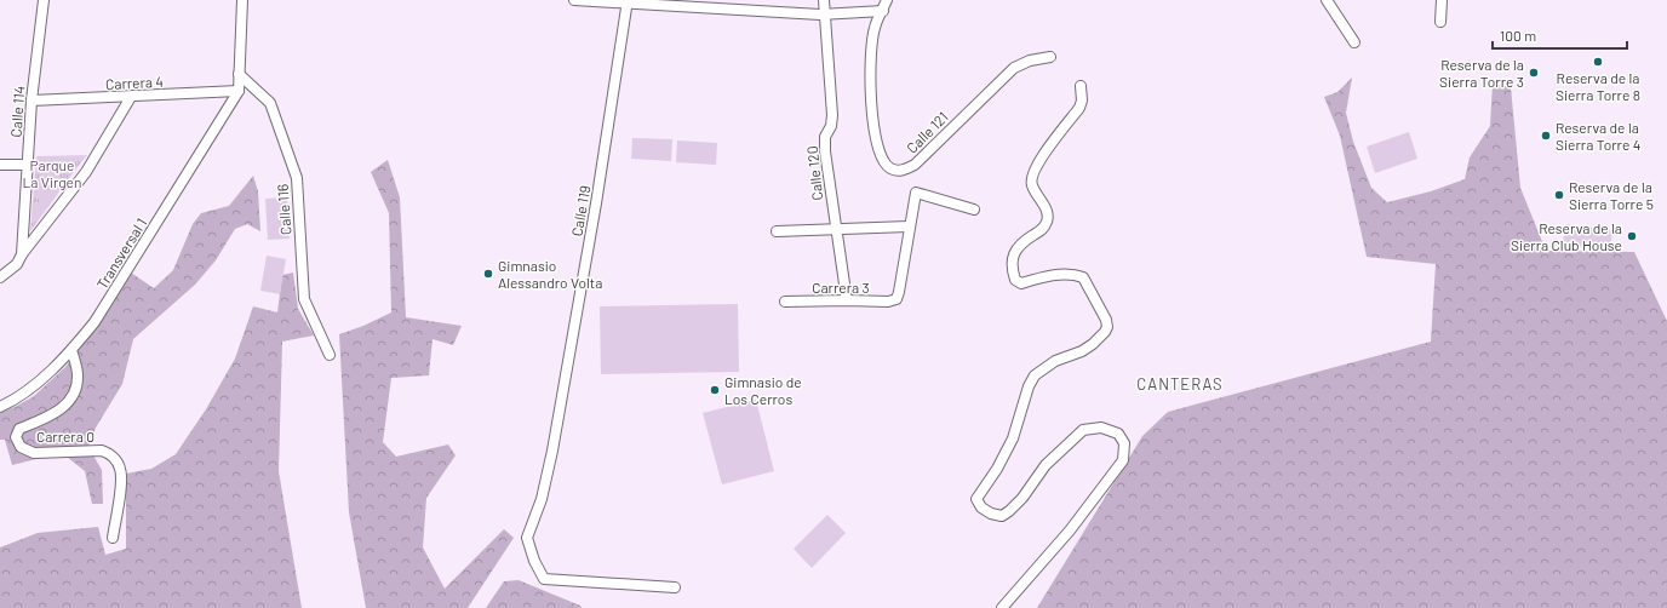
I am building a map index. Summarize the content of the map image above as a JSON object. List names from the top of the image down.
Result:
{
  "streets": {
    "street": [
      "Carrera 4",
      "Calle 114",
      "Calle 121",
      "Calle 120",
      "Calle 116",
      "Calle 119",
      "Transversal 1",
      "Carrera 3",
      "Carrera 0"
    ]
  },
  "crossings": [
    ["Carrera 4", "Calle 114"],
    ["Carrera 4", "Transversal 1"],
    ["Calle 120", "Carrera 3"],
    ["Transversal 1", "Carrera 0"]
  ],
  "districts": ["CANTERAS"],
  "parks": ["Parque La Virgen"],
  "places": [
    "Reserva de la Sierra Torre 8",
    "Reserva de la Sierra Torre 3",
    "Reserva de la Sierra Torre 4",
    "Reserva de la Sierra Torre 5",
    "Reserva de la Sierra Club House",
    "Gimnasio Alessandro Volta",
    "Gimnasio de Los Cerros"
  ],
  "scale_bar": "100 m"
}
